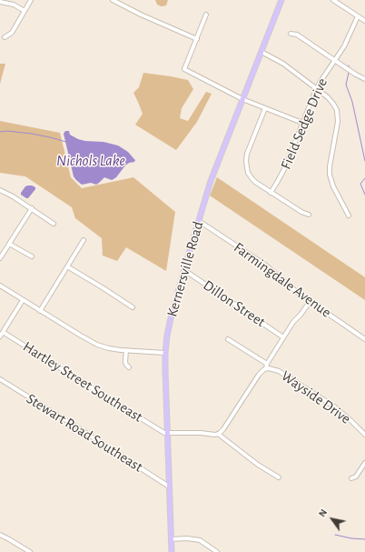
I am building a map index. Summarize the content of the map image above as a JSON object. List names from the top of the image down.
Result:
{
  "streets": {
    "main road": ["Kernersville Road"],
    "street": [
      "Field Sedge Drive",
      "Farmingdale Avenue",
      "Dillon Street",
      "Hartley Street Southeast",
      "Wayside Drive",
      "Stewart Road Southeast"
    ]
  },
  "crossings": [
    ["Kernersville Road", "Farmingdale Avenue"],
    ["Kernersville Road", "Dillon Street"],
    ["Kernersville Road", "Hartley Street Southeast"],
    ["Kernersville Road", "Stewart Road Southeast"]
  ],
  "water": ["Nichols Lake"],
  "north": "top left"
}
